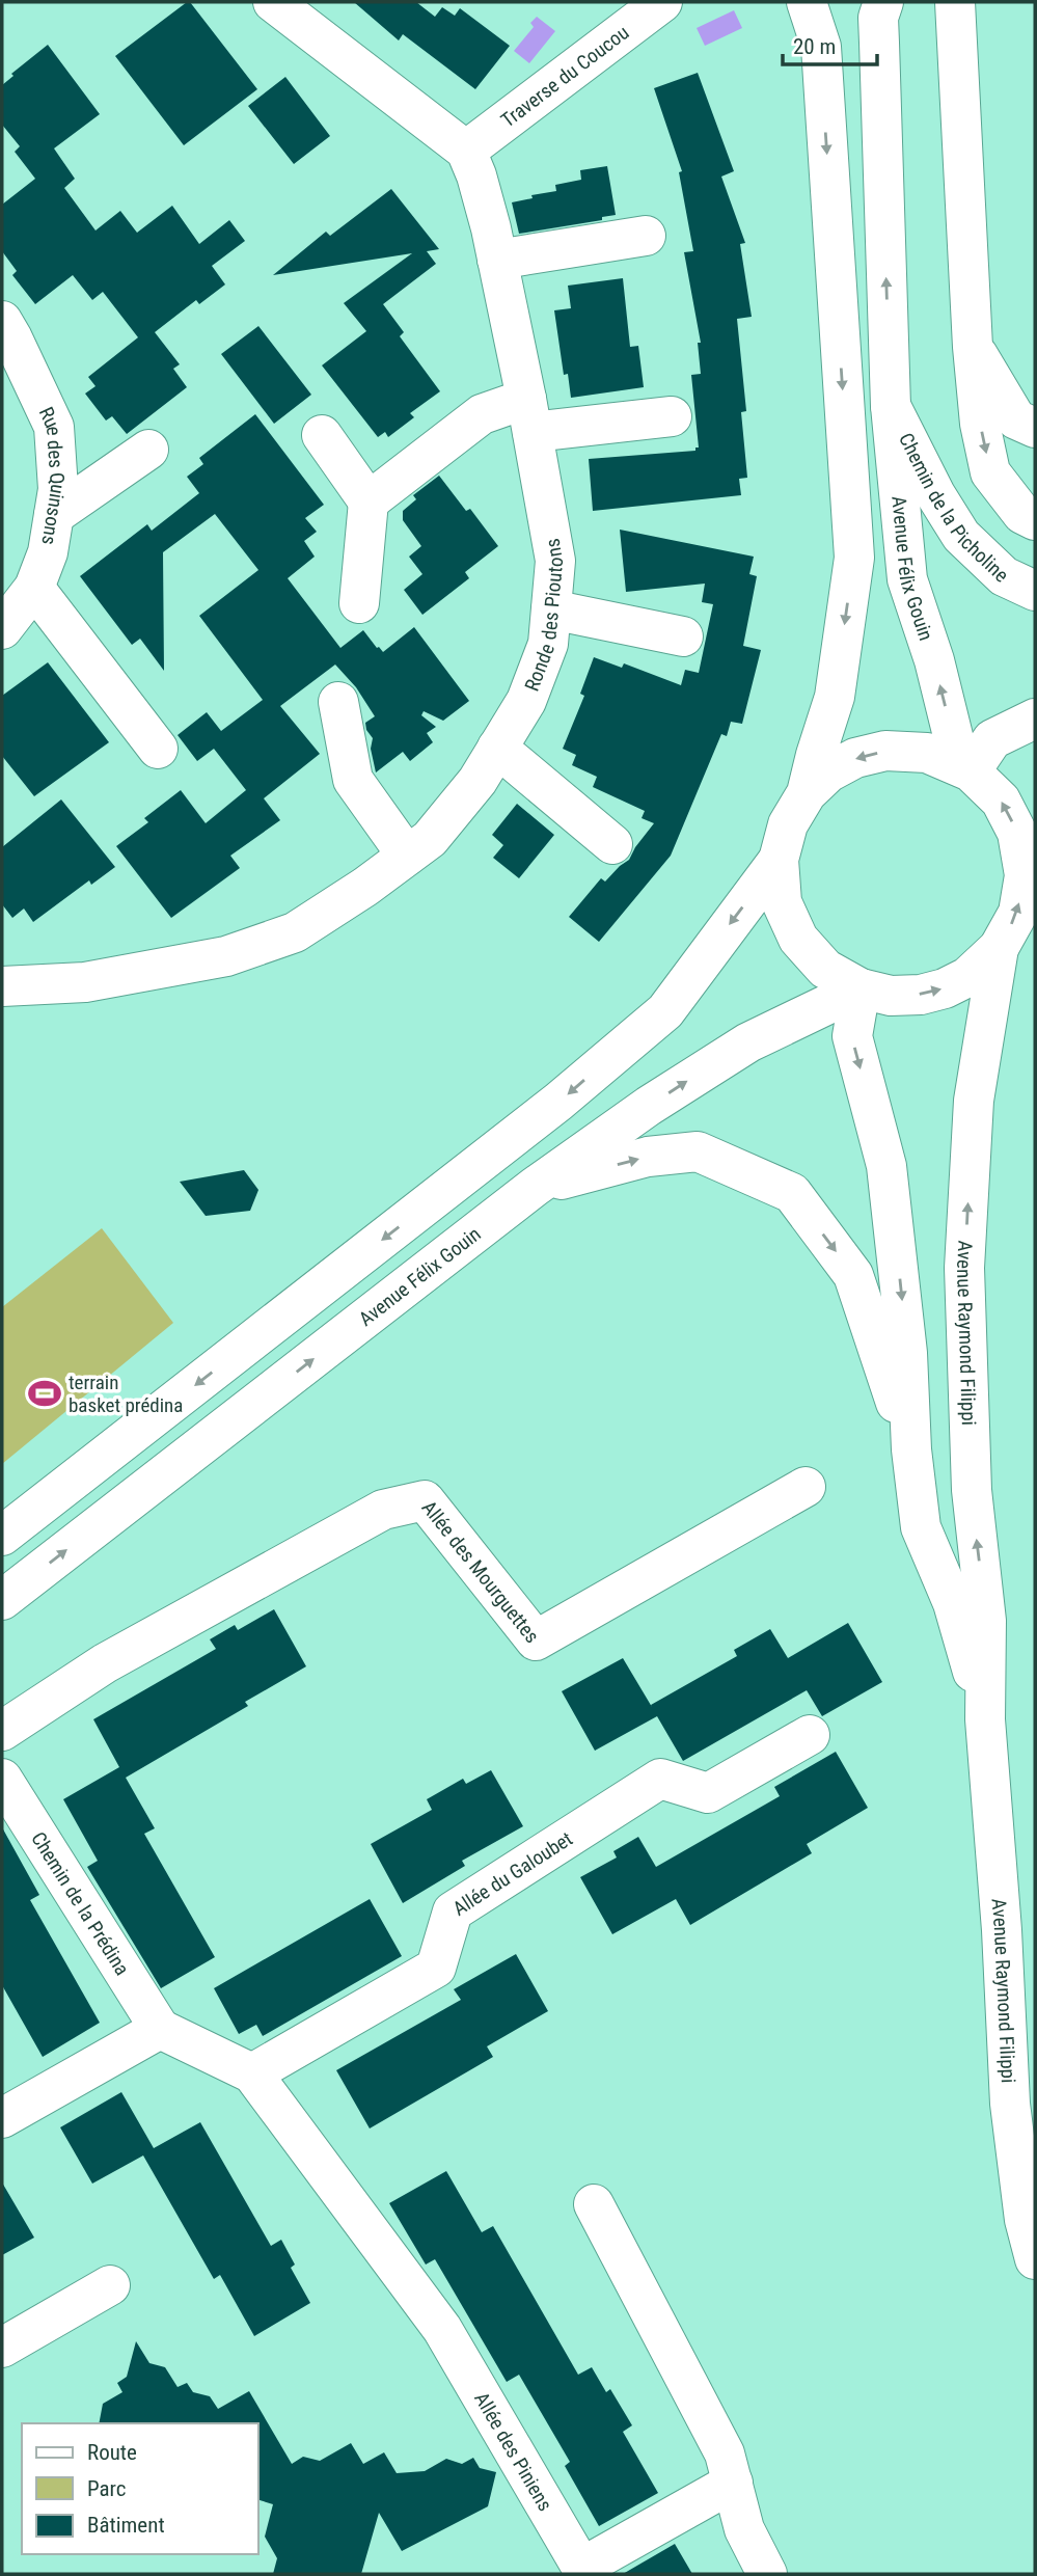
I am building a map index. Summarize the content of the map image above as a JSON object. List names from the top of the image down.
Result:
{
  "streets": {
    "main road": [
      "Traverse du Coucou",
      "Rue des Quinsons",
      "Chemin de la Picholine",
      "Avenue Félix Gouin",
      "Ronde des Pioutons",
      "Avenue Raymond Filippi",
      "Allée des Mourguettes",
      "Allée du Galoubet",
      "Chemin de la Prédina",
      "Allée des Piniens"
    ]
  },
  "crossings": [
    ["Traverse du Coucou", "Ronde des Pioutons"],
    ["Chemin de la Picholine", "Avenue Félix Gouin"],
    ["Avenue Félix Gouin", "Avenue Raymond Filippi"],
    ["Allée du Galoubet", "Allée des Piniens"]
  ],
  "places": {
    "sports": ["terrain basket prédina"]
  },
  "legend": ["Route", "Parc", "Bâtiment"],
  "scale_bar": "20 m"
}
